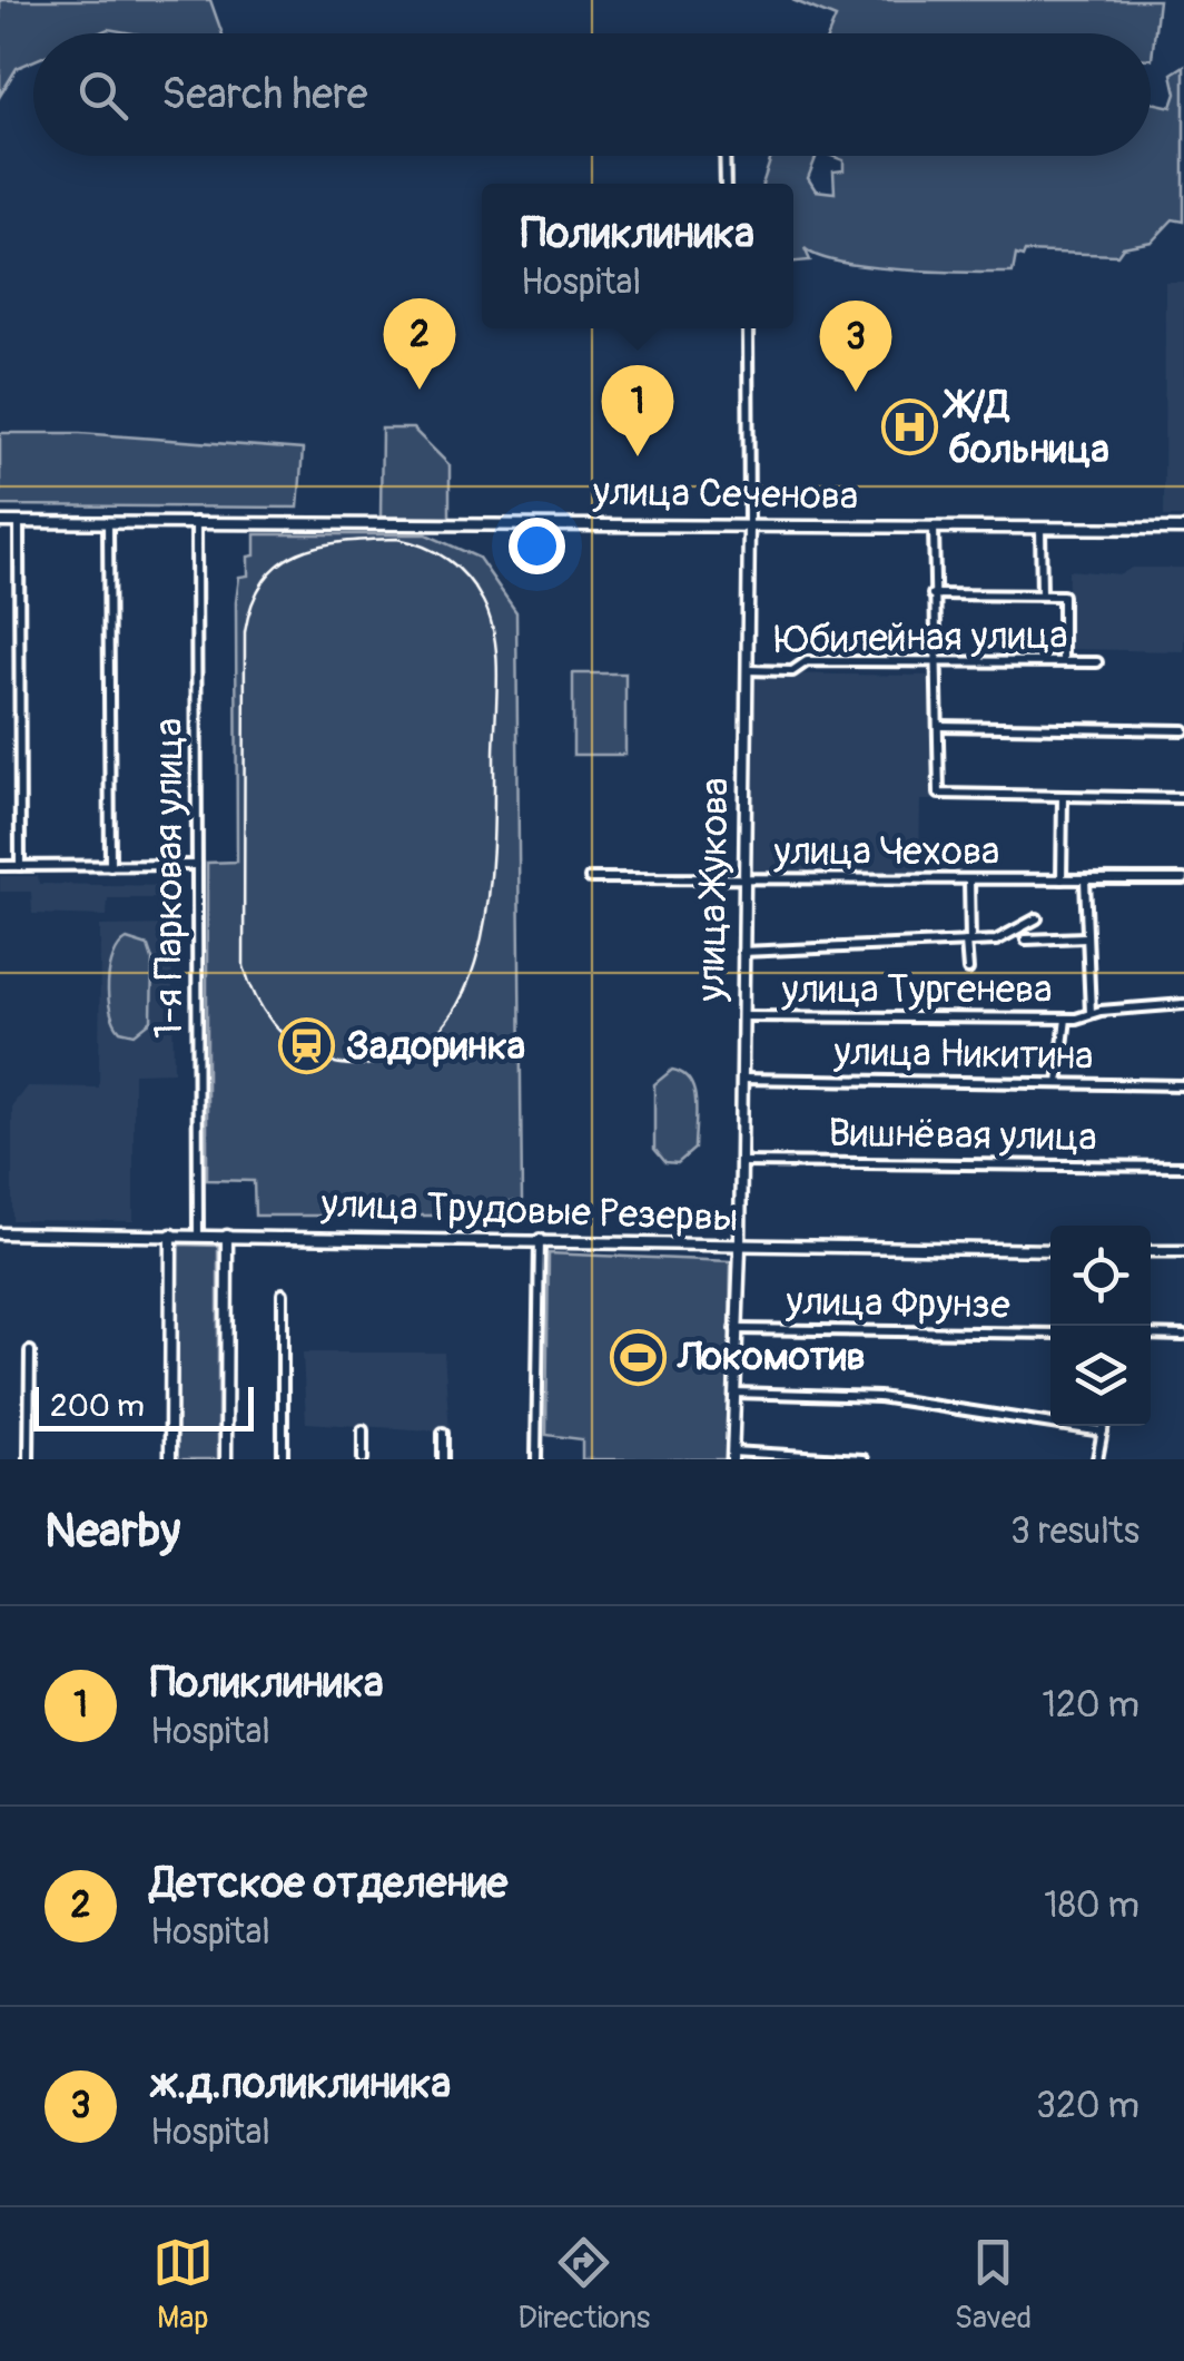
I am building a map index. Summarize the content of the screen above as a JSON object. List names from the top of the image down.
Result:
{
  "streets": {
    "main road": ["улица Сеченова", "улица Жукова", "улица Трудовые Резервы"],
    "street": [
      "Юбилейная улица",
      "улица Чехова",
      "1-я Парковая улица",
      "улица Тургенева",
      "улица Никитина",
      "Вишнёвая улица",
      "улица Фрунзе"
    ]
  },
  "crossings": [
    ["улица Сеченова", "1-я Парковая улица"],
    ["улица Сеченова", "улица Жукова"],
    ["Юбилейная улица", "улица Жукова"],
    ["улица Чехова", "улица Жукова"],
    ["1-я Парковая улица", "улица Трудовые Резервы"],
    ["улица Жукова", "улица Тургенева"],
    ["улица Жукова", "улица Никитина"],
    ["улица Жукова", "Вишнёвая улица"],
    ["улица Жукова", "улица Трудовые Резервы"],
    ["улица Жукова", "улица Фрунзе"]
  ],
  "places": {
    "hospital": ["Ж/Д больница"],
    "station": ["Задоринка"],
    "sports": ["Локомотив"]
  },
  "scale_bar": "200 m",
  "page": {
    "search": "Search here",
    "popup": ["Поликлиника", "Hospital"],
    "pins": ["2", "3", "1"],
    "scale": "200 m",
    "heading": ["Nearby", "3 results"],
    "list": [
      {
        "mark": "1",
        "name": "Поликлиника",
        "note": "Hospital",
        "value": "120 m"
      },
      {
        "mark": "2",
        "name": "Детское отделение",
        "note": "Hospital",
        "value": "180 m"
      },
      {
        "mark": "3",
        "name": "ж.д.поликлиника",
        "note": "Hospital",
        "value": "320 m"
      }
    ],
    "nav": ["Map", "Directions", "Saved"]
  }
}
